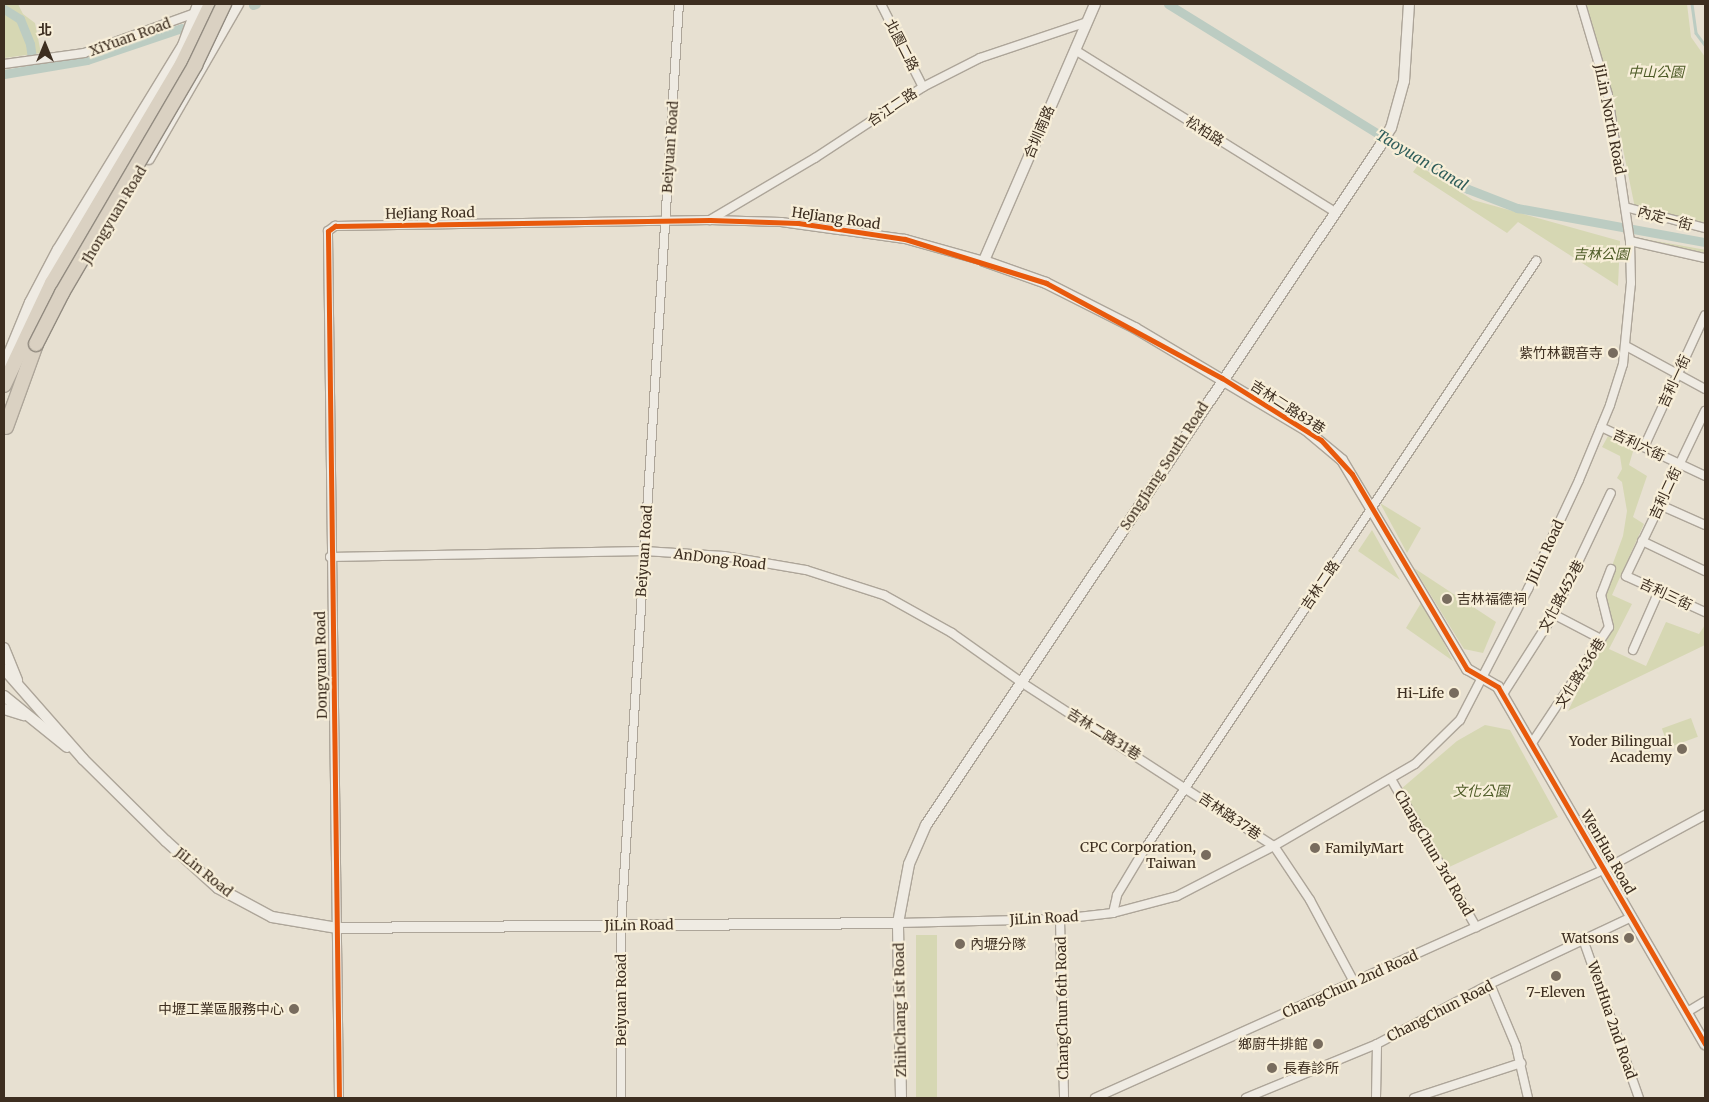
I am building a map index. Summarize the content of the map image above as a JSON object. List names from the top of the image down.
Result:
{
  "streets": {
    "main road": ["Jhongyuan Road"],
    "street": [
      "XiYuan Road",
      "北園二路",
      "合江二路",
      "JiLin North Road",
      "松柏路",
      "合圳南路",
      "Beiyuan Road",
      "HeJiang Road",
      "內定一街",
      "吉利一街",
      "吉林二路83巷",
      "吉利六街",
      "SongJiang South Road",
      "吉利二街",
      "JiLin Road",
      "AnDong Road",
      "吉林二路",
      "吉利三街",
      "文化路452巷",
      "Dongyuan Road",
      "文化路436巷",
      "吉林二路31巷",
      "吉林路37巷",
      "WenHua Road",
      "ChangChun 3rd Road",
      "ChangChun 2nd Road",
      "ChangChun 6th Road",
      "ZhihChang 1st Road",
      "ChangChun Road",
      "WenHua 2nd Road"
    ]
  },
  "crossings": [
    ["北園二路", "合江二路"],
    ["合江二路", "合圳南路"],
    ["合江二路", "HeJiang Road"],
    ["JiLin North Road", "內定一街"],
    ["JiLin North Road", "JiLin Road"],
    ["松柏路", "合圳南路"],
    ["松柏路", "SongJiang South Road"],
    ["合圳南路", "HeJiang Road"],
    ["Beiyuan Road", "HeJiang Road"],
    ["Beiyuan Road", "JiLin Road"],
    ["Beiyuan Road", "AnDong Road"],
    ["HeJiang Road", "吉林二路83巷"],
    ["HeJiang Road", "SongJiang South Road"],
    ["HeJiang Road", "Dongyuan Road"],
    ["內定一街", "JiLin Road"],
    ["吉利一街", "吉利六街"],
    ["吉林二路83巷", "SongJiang South Road"],
    ["吉林二路83巷", "JiLin Road"],
    ["吉林二路83巷", "吉林二路"],
    ["吉林二路83巷", "WenHua Road"],
    ["吉利六街", "吉利二街"],
    ["吉利六街", "JiLin Road"],
    ["SongJiang South Road", "JiLin Road"],
    ["SongJiang South Road", "AnDong Road"],
    ["SongJiang South Road", "吉林二路31巷"],
    ["SongJiang South Road", "ZhihChang 1st Road"],
    ["吉利二街", "吉利三街"],
    ["JiLin Road", "吉林二路"],
    ["JiLin Road", "Dongyuan Road"],
    ["JiLin Road", "吉林路37巷"],
    ["JiLin Road", "WenHua Road"],
    ["JiLin Road", "ChangChun 3rd Road"],
    ["JiLin Road", "ChangChun 6th Road"],
    ["JiLin Road", "ZhihChang 1st Road"],
    ["AnDong Road", "Dongyuan Road"],
    ["AnDong Road", "吉林二路31巷"],
    ["吉林二路", "吉林二路31巷"],
    ["吉林二路", "吉林路37巷"],
    ["文化路452巷", "WenHua Road"],
    ["文化路436巷", "WenHua Road"],
    ["吉林二路31巷", "吉林路37巷"],
    ["WenHua Road", "ChangChun 2nd Road"],
    ["WenHua Road", "ChangChun Road"],
    ["ChangChun 3rd Road", "ChangChun 2nd Road"],
    ["ChangChun Road", "WenHua 2nd Road"]
  ],
  "water": ["Taoyuan Canal"],
  "parks": ["中山公園", "吉林公園", "文化公園"],
  "places": [
    "紫竹林觀音寺",
    "吉林福德祠",
    "Hi-Life",
    "Yoder Bilingual Academy",
    "FamilyMart",
    "CPC Corporation, Taiwan",
    "Watsons",
    "內壢分隊",
    "7-Eleven",
    "中壢工業區服務中心",
    "鄉廚牛排館",
    "長春診所"
  ],
  "north": "top"
}
